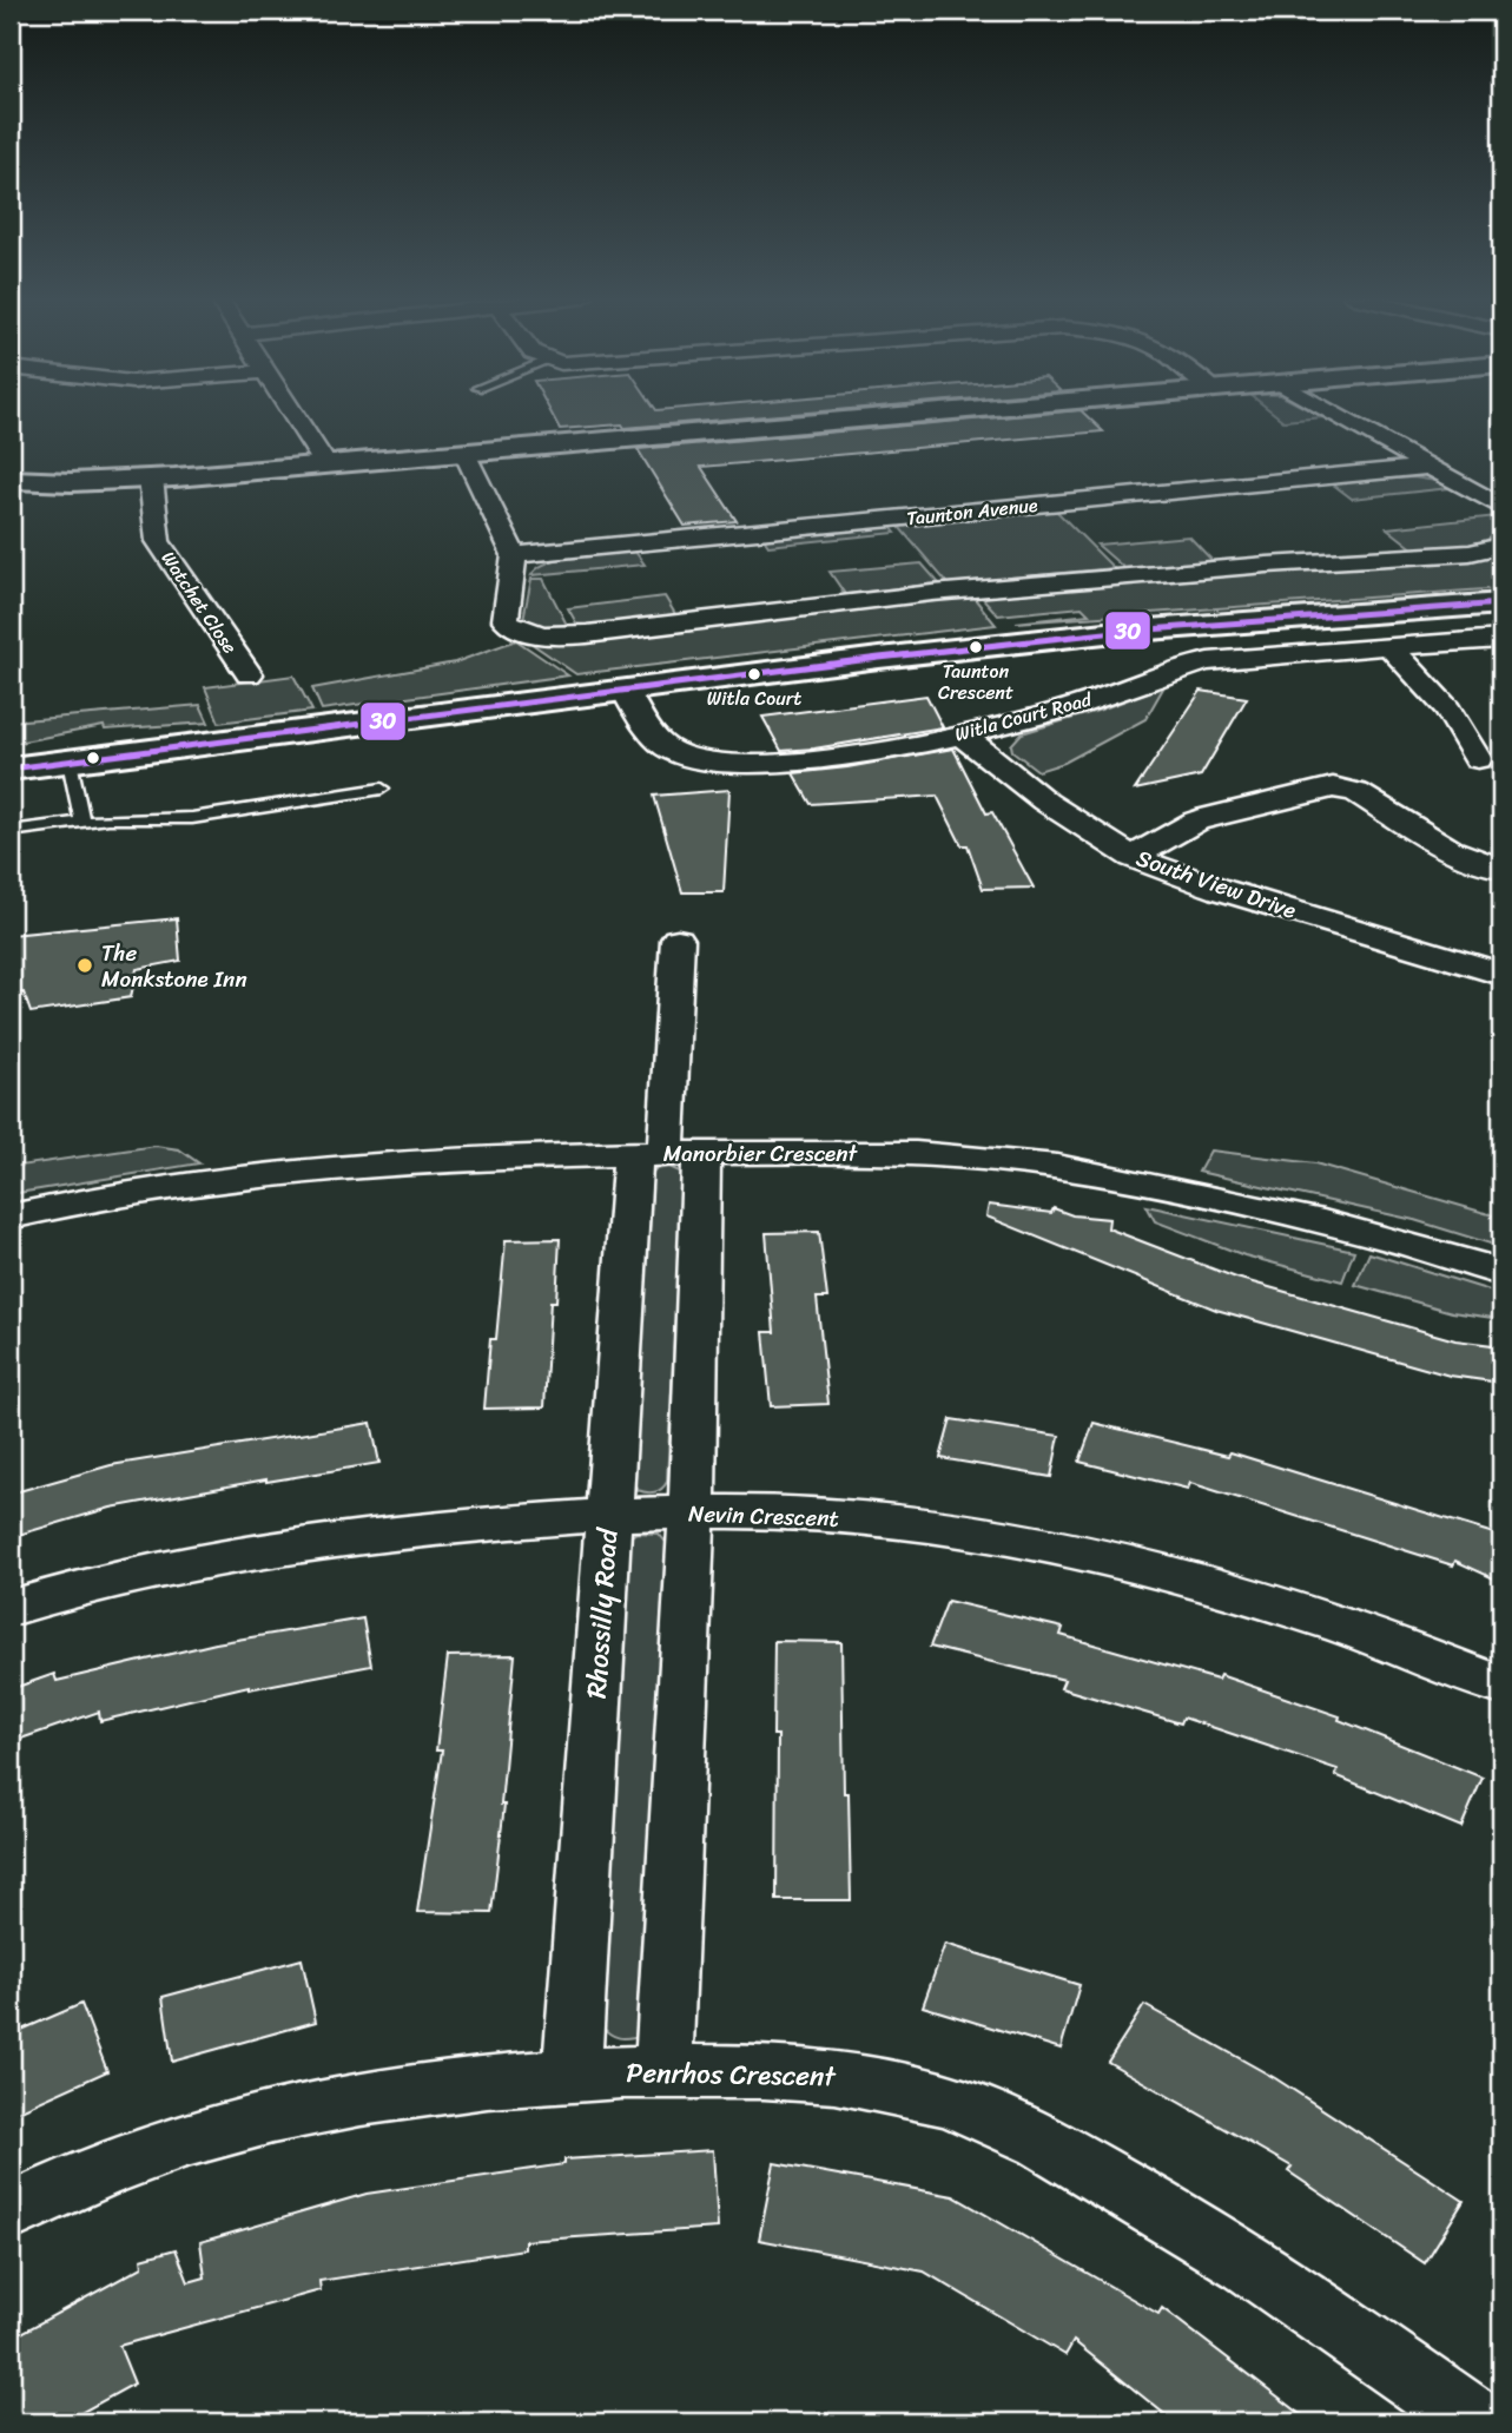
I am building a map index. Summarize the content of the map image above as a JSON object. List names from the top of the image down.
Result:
{
  "streets": {
    "street": [
      "Taunton Avenue",
      "Watchet Close",
      "Witla Court Road",
      "South View Drive",
      "Manorbier Crescent",
      "Nevin Crescent",
      "Rhossilly Road",
      "Penrhos Crescent"
    ]
  },
  "crossings": [
    ["Witla Court Road", "South View Drive"],
    ["Manorbier Crescent", "Rhossilly Road"],
    ["Nevin Crescent", "Rhossilly Road"],
    ["Rhossilly Road", "Penrhos Crescent"]
  ],
  "places": ["Taunton Crescent", "Witla Court", "The Monkstone Inn"],
  "lines": ["transit line 30"]
}
